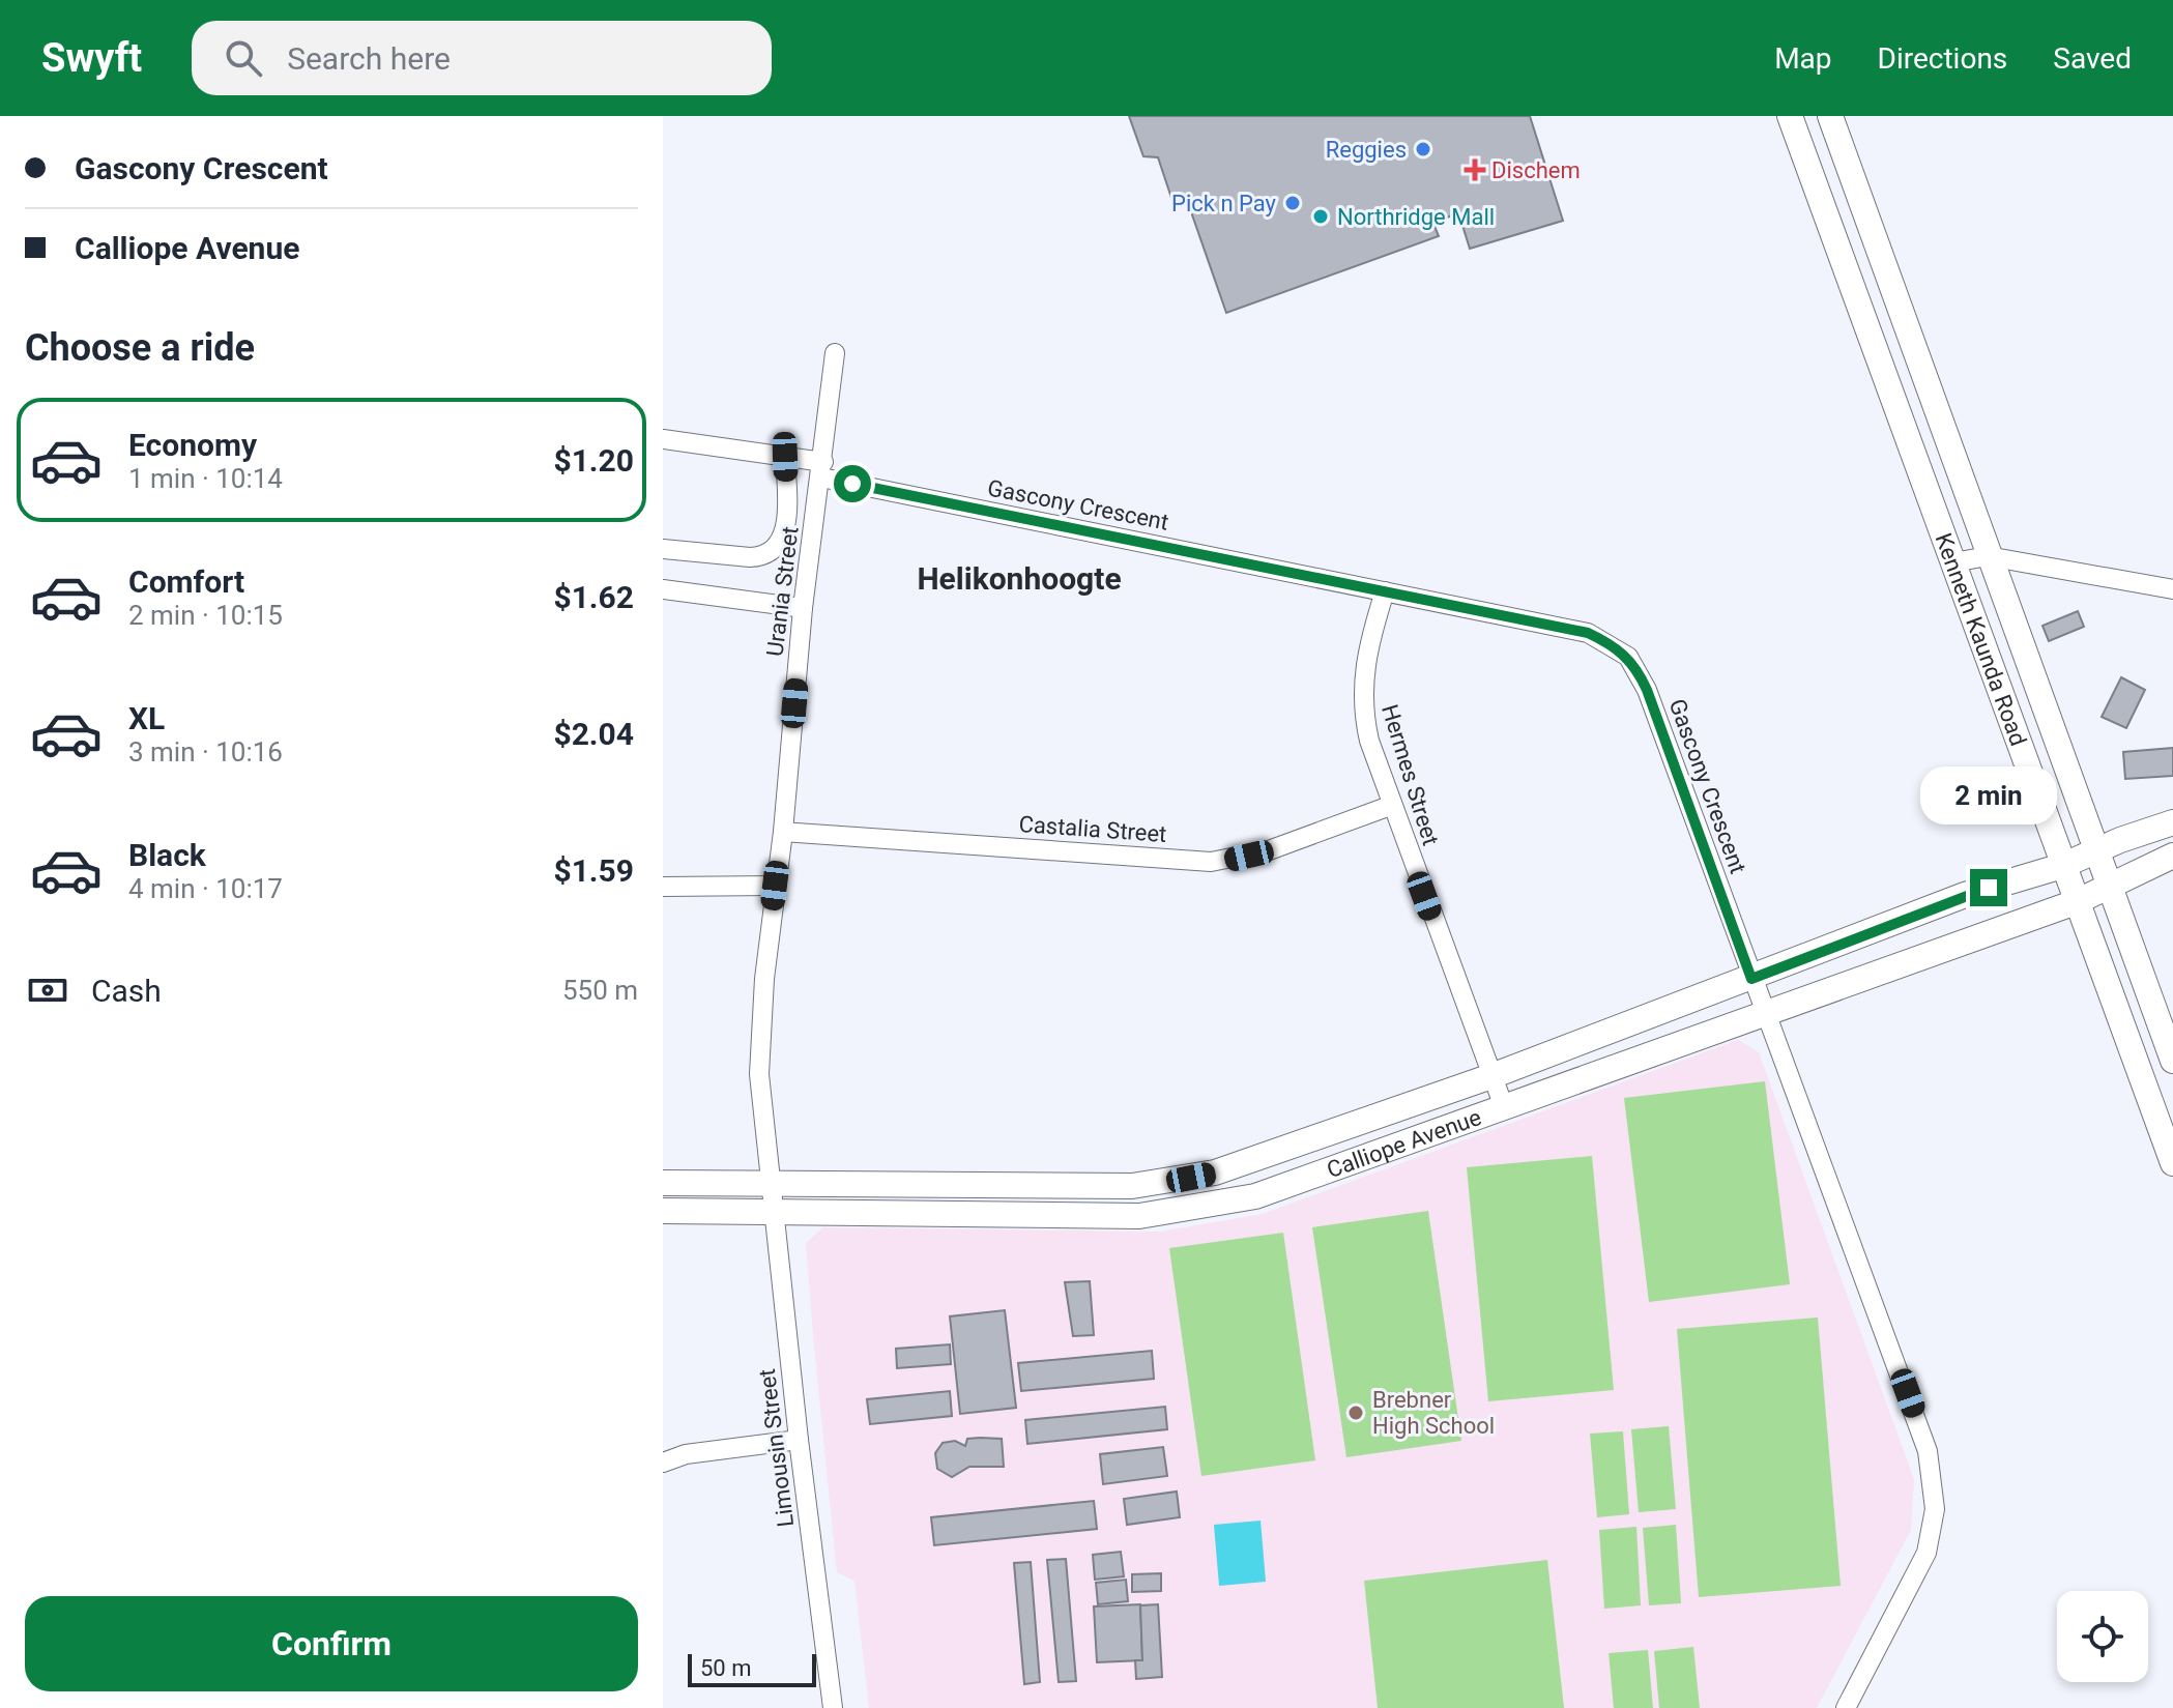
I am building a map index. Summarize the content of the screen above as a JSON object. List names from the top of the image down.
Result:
{
  "streets": {
    "street": [
      "Gascony Crescent",
      "Urania Street",
      "Kenneth Kaunda Road",
      "Hermes Street",
      "Castalia Street",
      "Calliope Avenue",
      "Limousin Street"
    ]
  },
  "crossings": [
    ["Gascony Crescent", "Urania Street"],
    ["Gascony Crescent", "Hermes Street"],
    ["Gascony Crescent", "Calliope Avenue"],
    ["Urania Street", "Castalia Street"],
    ["Urania Street", "Calliope Avenue"],
    ["Urania Street", "Limousin Street"],
    ["Kenneth Kaunda Road", "Calliope Avenue"],
    ["Hermes Street", "Castalia Street"],
    ["Hermes Street", "Calliope Avenue"],
    ["Calliope Avenue", "Limousin Street"]
  ],
  "districts": ["Helikonhoogte"],
  "places": {
    "other": [
      "Reggies",
      "Pick n Pay",
      "Northridge Mall",
      "Brebner High School"
    ],
    "health": ["Dischem"]
  },
  "scale_bar": "50 m",
  "page": {
    "header": "Swyft",
    "search": "Search here",
    "nav": ["Map", "Directions", "Saved"],
    "banner": ["Gascony Crescent", "Calliope Avenue"],
    "heading": "Choose a ride",
    "list": [
      {
        "name": "Economy",
        "note": "1 min · 10:14",
        "value": "$1.20"
      },
      {
        "name": "Comfort",
        "note": "2 min · 10:15",
        "value": "$1.62"
      },
      {
        "name": "XL",
        "note": "3 min · 10:16",
        "value": "$2.04"
      },
      {
        "name": "Black",
        "note": "4 min · 10:17",
        "value": "$1.59"
      }
    ],
    "bubble": "2 min",
    "pay": ["Cash", "550 m"],
    "buttons": "Confirm",
    "scale": "50 m"
  }
}
